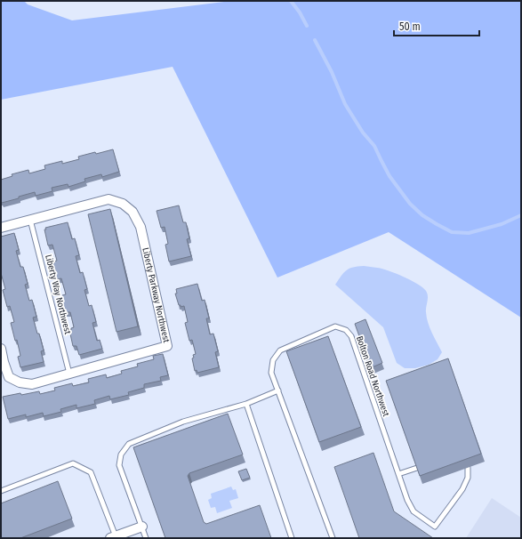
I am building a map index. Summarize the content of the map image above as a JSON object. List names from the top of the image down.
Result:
{
  "streets": {
    "street": ["Liberty Parkway Northwest"],
    "lane": ["Liberty Way Northwest", "Bolton Road Northwest"]
  },
  "crossings": [
    ["Liberty Way Northwest", "Liberty Parkway Northwest"]
  ],
  "scale_bar": "50 m"
}
